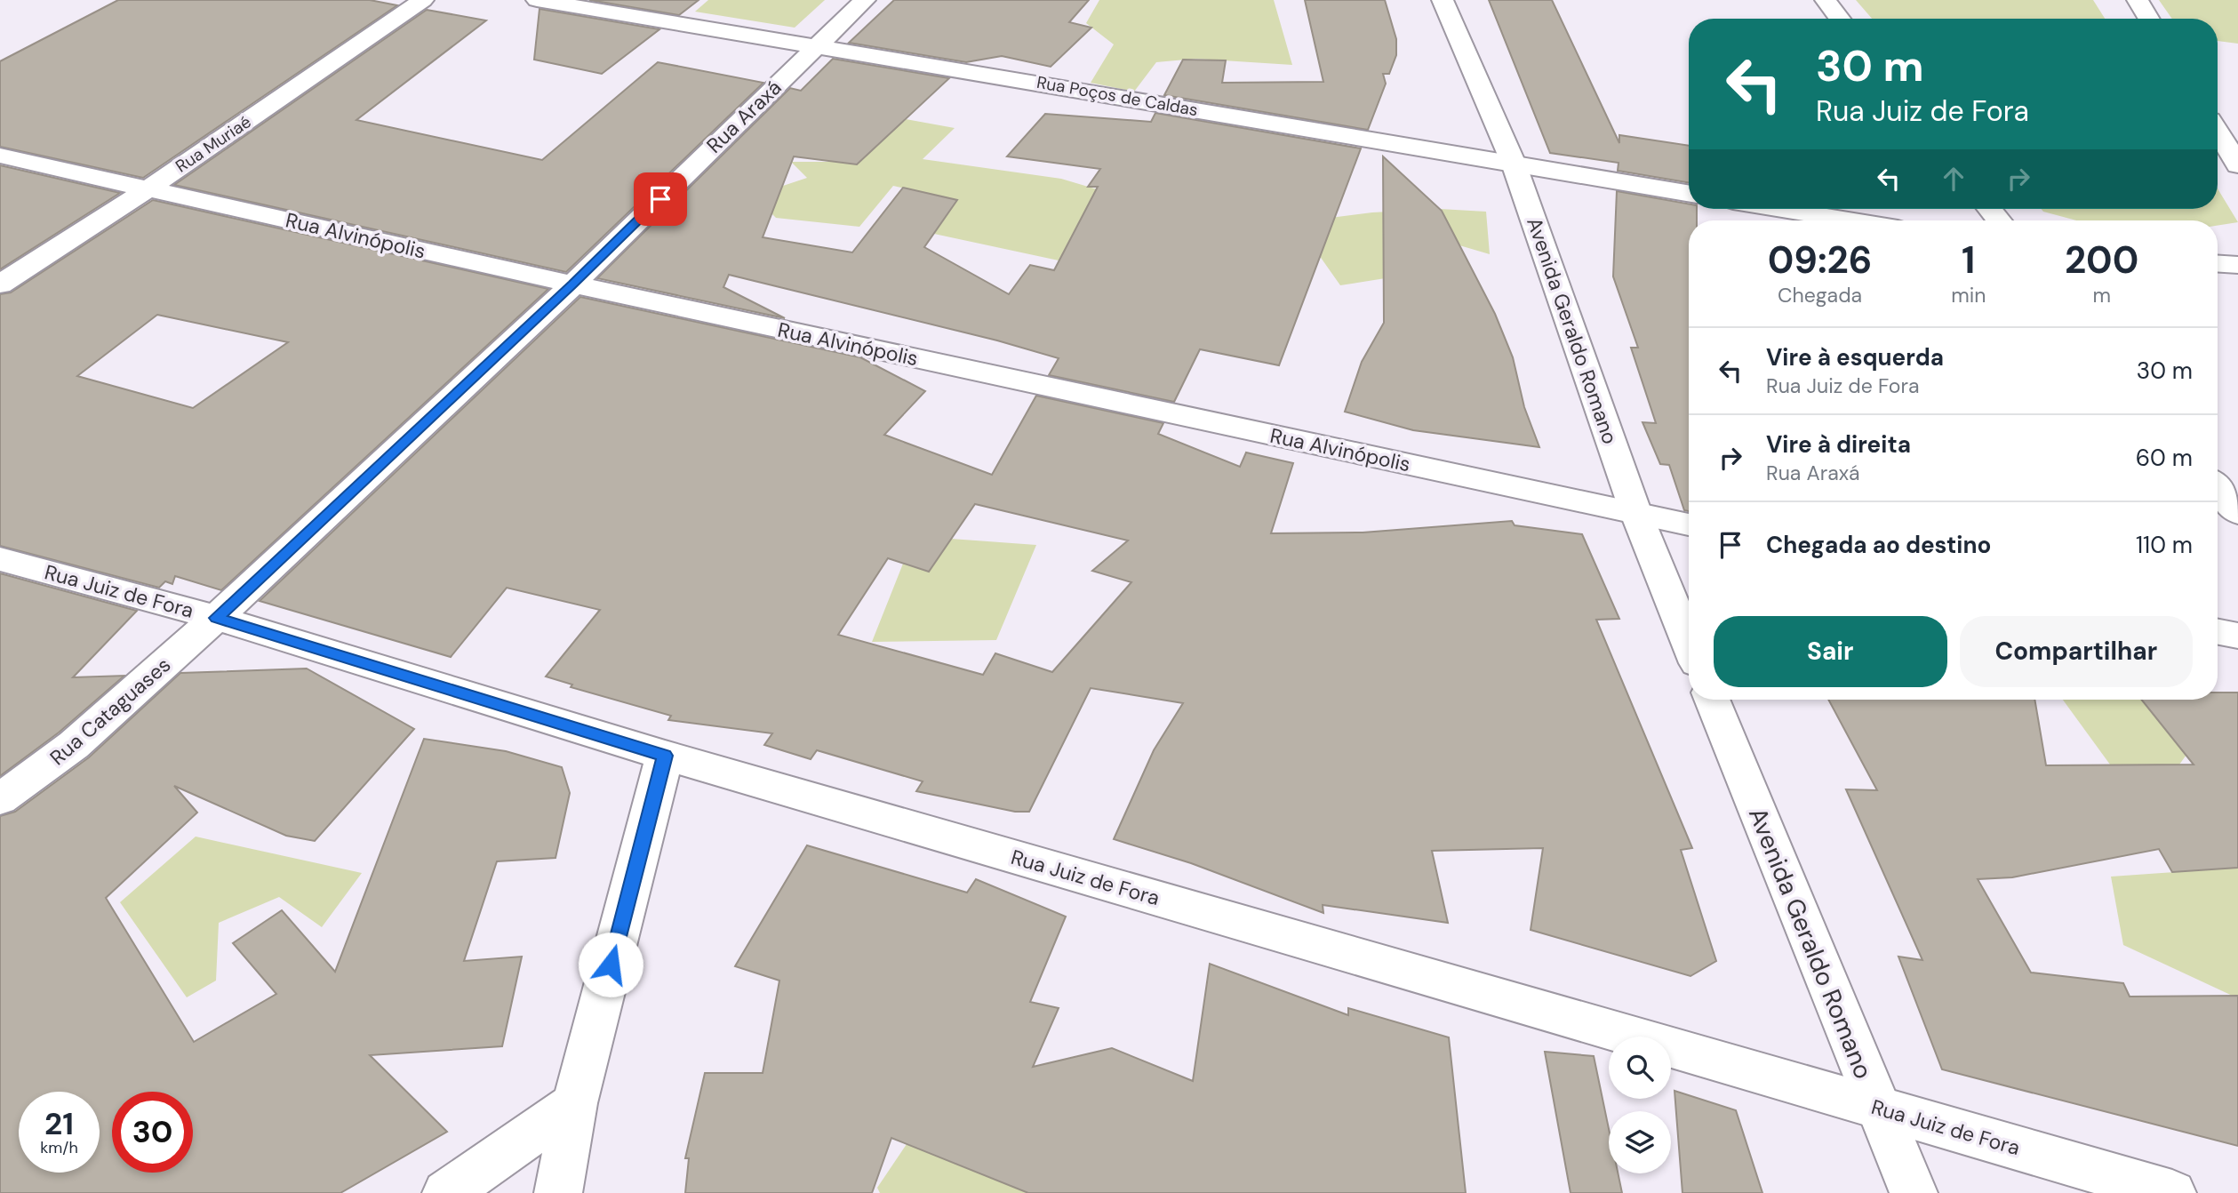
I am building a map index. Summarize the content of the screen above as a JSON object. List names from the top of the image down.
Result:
{
  "streets": {
    "street": [
      "Rua Poços de Caldas",
      "Rua Araxá",
      "Rua Muriaé",
      "Rua Alvinópolis",
      "Avenida Geraldo Romano",
      "Rua Juiz de Fora",
      "Rua Cataguases"
    ]
  },
  "crossings": [
    ["Rua Poços de Caldas", "Rua Araxá"],
    ["Rua Poços de Caldas", "Avenida Geraldo Romano"],
    ["Rua Araxá", "Rua Alvinópolis"],
    ["Rua Araxá", "Rua Juiz de Fora"],
    ["Rua Araxá", "Rua Cataguases"],
    ["Rua Muriaé", "Rua Alvinópolis"],
    ["Rua Alvinópolis", "Avenida Geraldo Romano"],
    ["Avenida Geraldo Romano", "Rua Juiz de Fora"],
    ["Rua Juiz de Fora", "Rua Cataguases"]
  ],
  "page": {
    "turn": ["30 m", "Rua Juiz de Fora"],
    "eta": [
      "09:26",
      "Chegada",
      "1",
      "min",
      "200",
      "m"
    ],
    "list": [
      {
        "name": "Vire à esquerda",
        "note": "Rua Juiz de Fora",
        "value": "30 m"
      },
      {
        "name": "Vire à direita",
        "note": "Rua Araxá",
        "value": "60 m"
      },
      {
        "name": "Chegada ao destino",
        "value": "110 m"
      }
    ],
    "buttons": ["Sair", "Compartilhar"],
    "speed": "21 km/h",
    "limit": "30"
  }
}
